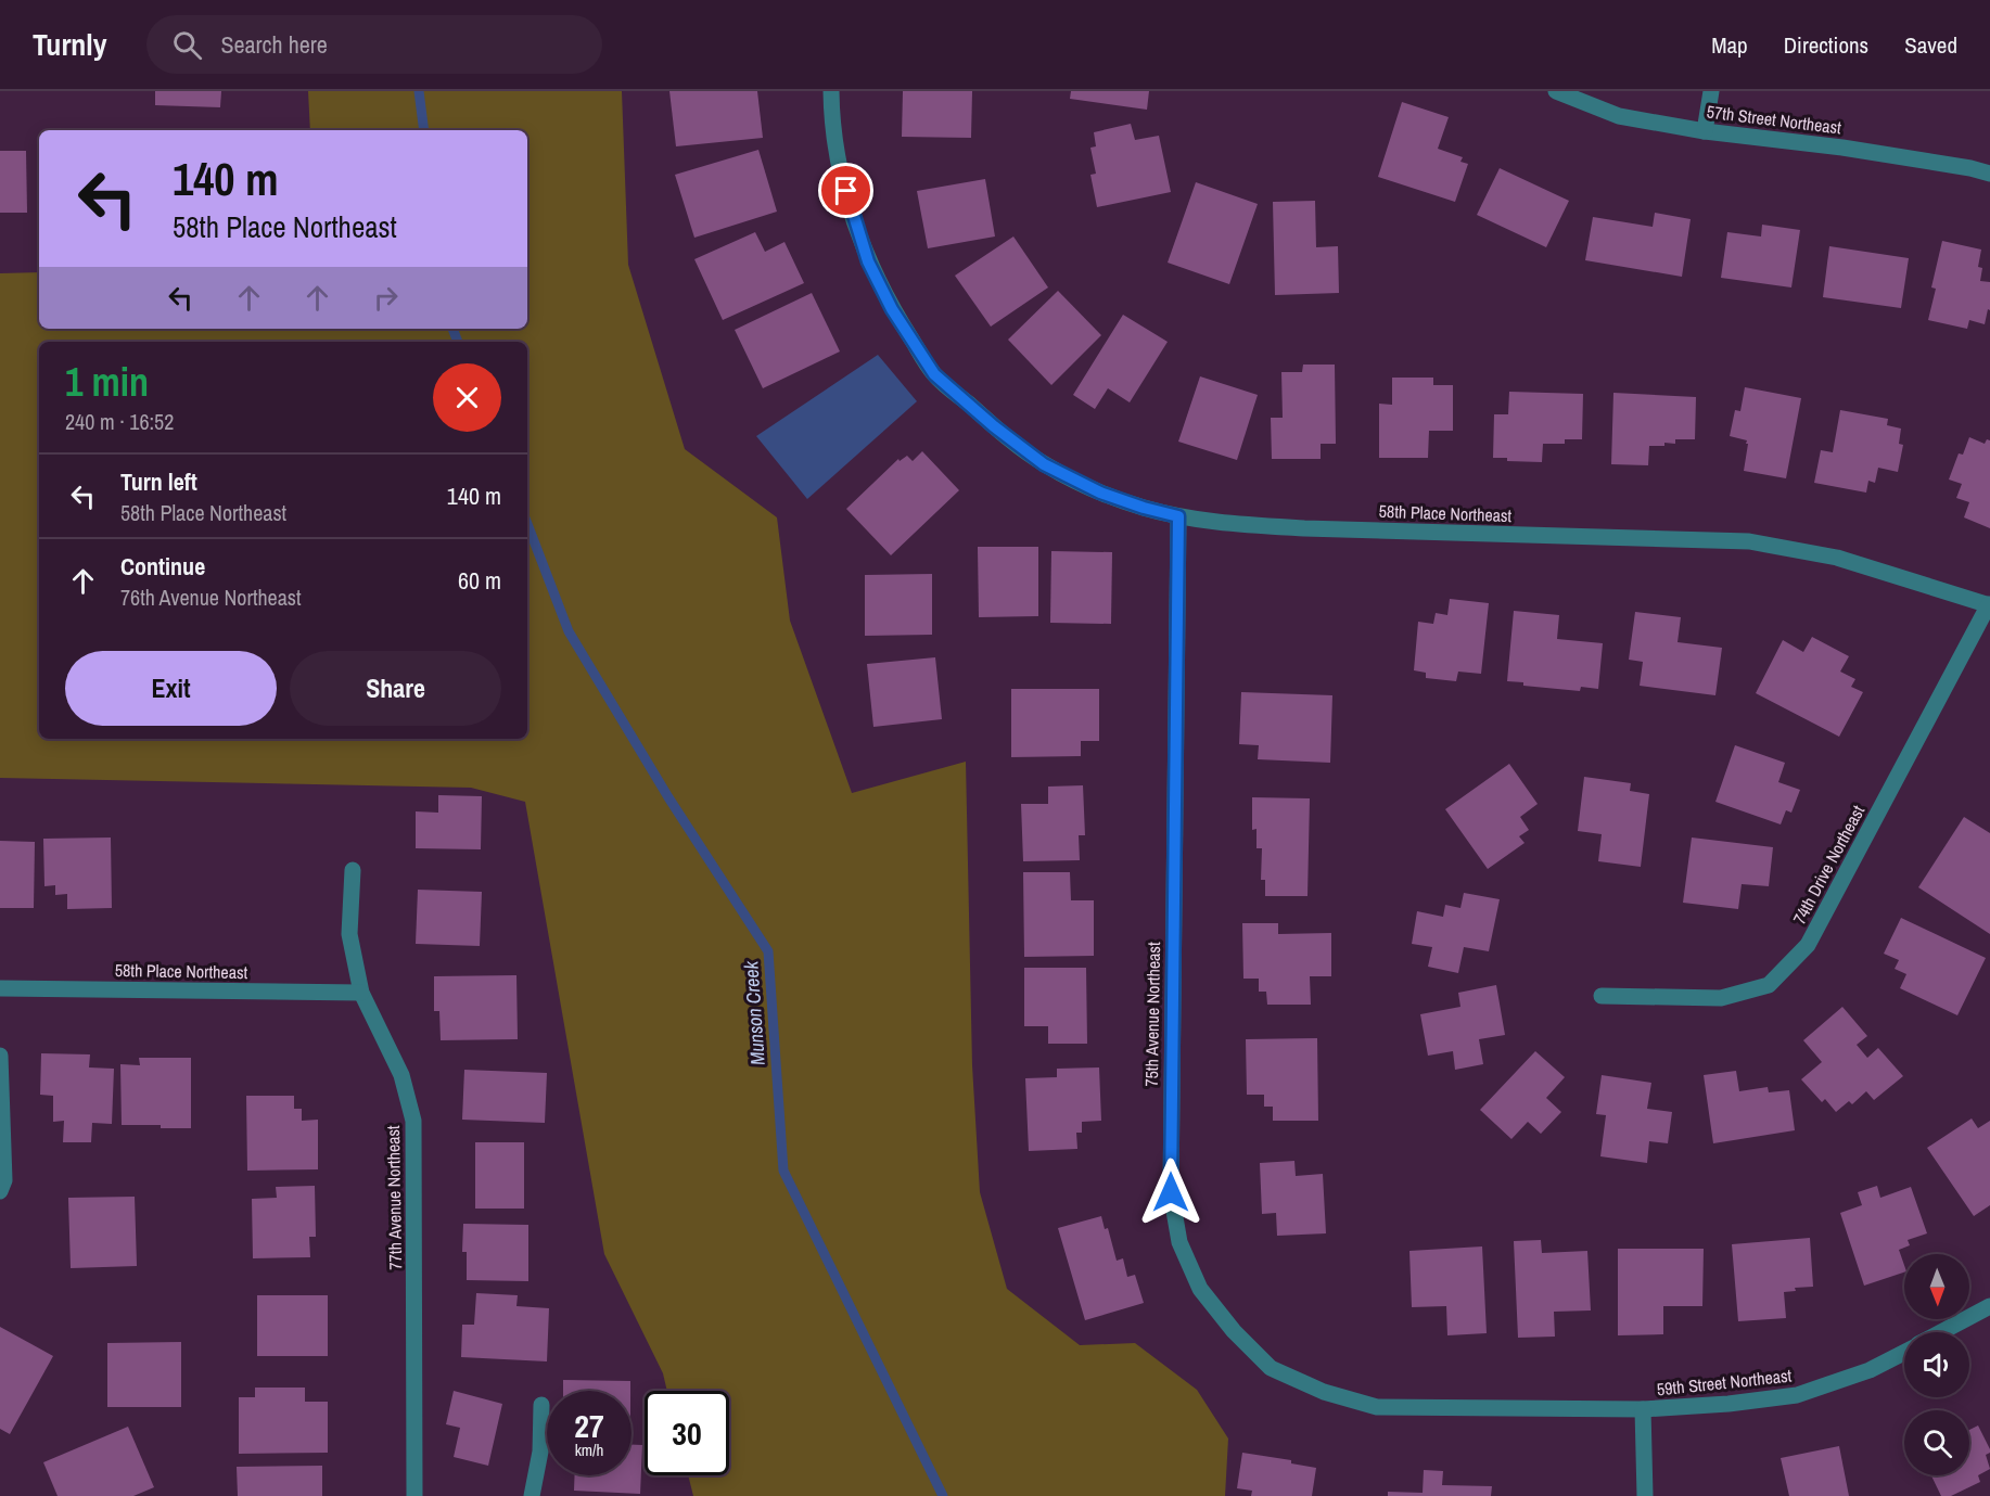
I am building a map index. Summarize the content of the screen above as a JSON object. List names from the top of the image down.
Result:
{
  "streets": {
    "street": [
      "57th Street Northeast",
      "58th Place Northeast",
      "74th Drive Northeast",
      "75th Avenue Northeast",
      "77th Avenue Northeast",
      "59th Street Northeast"
    ]
  },
  "crossings": [
    ["58th Place Northeast", "74th Drive Northeast"],
    ["58th Place Northeast", "75th Avenue Northeast"],
    ["58th Place Northeast", "77th Avenue Northeast"],
    ["75th Avenue Northeast", "59th Street Northeast"]
  ],
  "water": ["Munson Creek"],
  "north": "bottom",
  "page": {
    "header": "Turnly",
    "search": "Search here",
    "nav": ["Map", "Directions", "Saved"],
    "turn": ["140 m", "58th Place Northeast"],
    "heading": ["1 min", "240 m · 16:52"],
    "list": [
      {
        "name": "Turn left",
        "note": "58th Place Northeast",
        "value": "140 m"
      },
      {
        "name": "Continue",
        "note": "76th Avenue Northeast",
        "value": "60 m"
      }
    ],
    "buttons": ["Exit", "Share"],
    "speed": "27 km/h",
    "limit": "30"
  }
}
